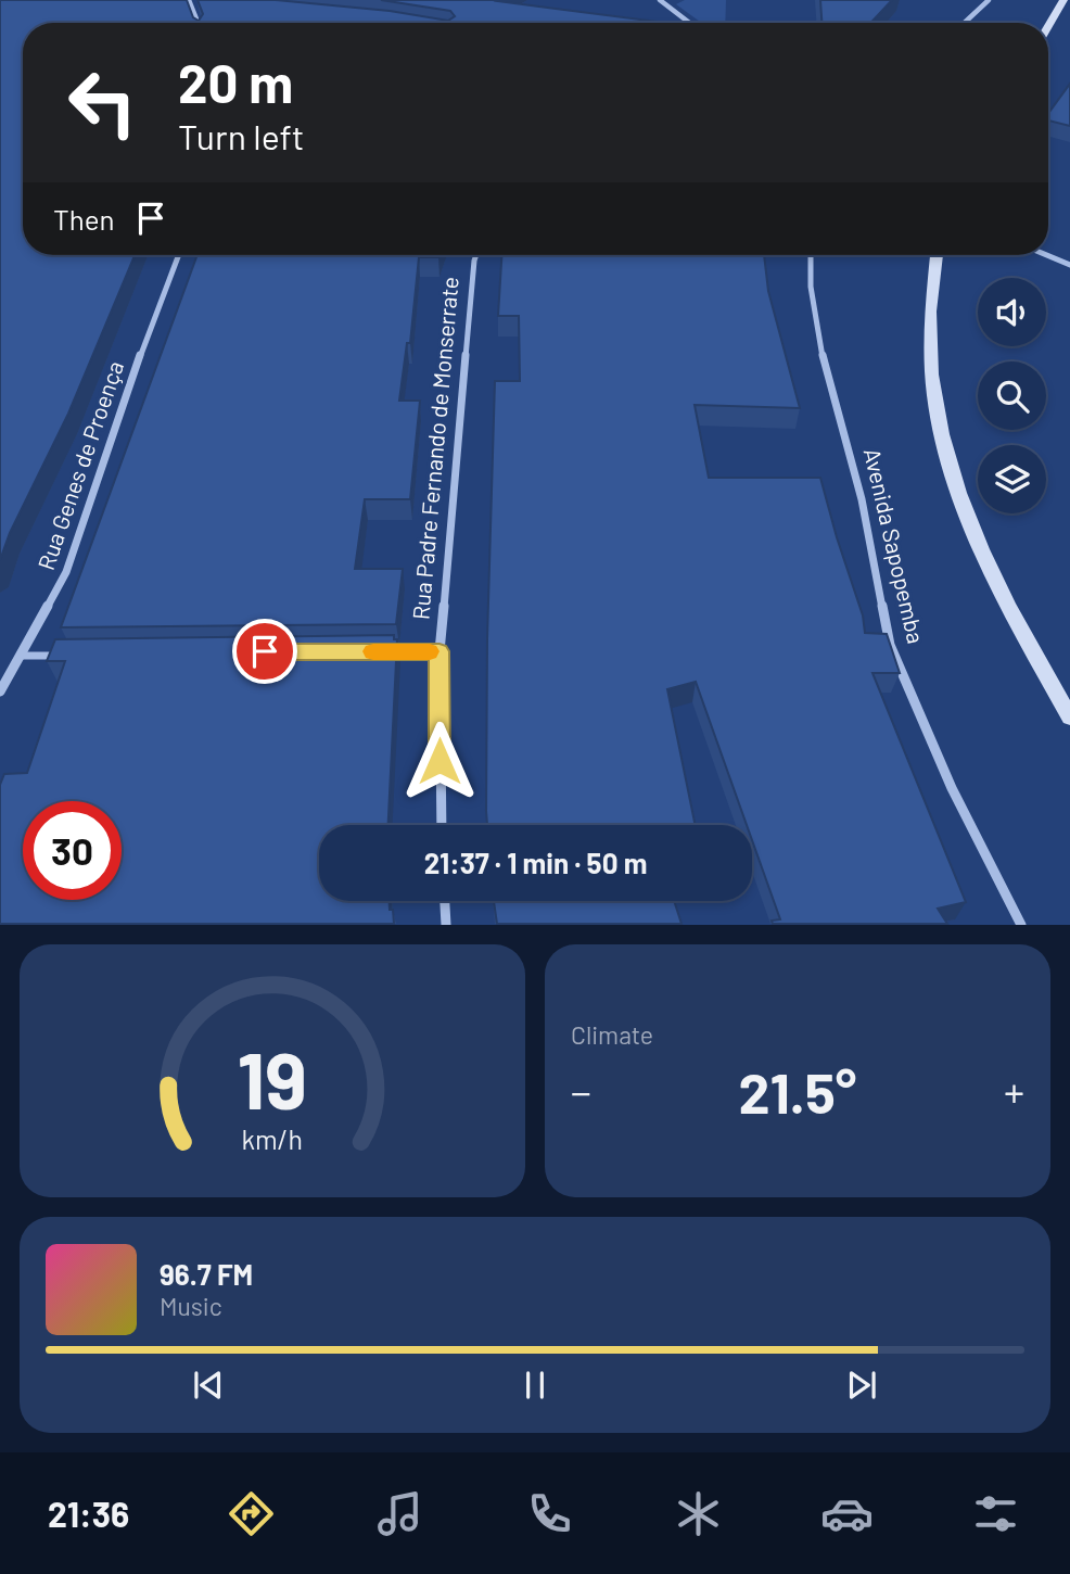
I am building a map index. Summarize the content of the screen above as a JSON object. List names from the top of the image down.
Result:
{
  "streets": {
    "street": ["Rua Padre Fernando de Monserrate", "Rua Genes de Proença", "Avenida Sapopemba"]
  },
  "page": {
    "turn": ["20 m", "Turn left"],
    "then": "Then",
    "limit": "30",
    "trip": "21:37 · 1 min · 50 m",
    "tile": "Climate",
    "heat": ["−", "21.5°", "+"],
    "song": ["96.7 FM", "Music"],
    "tabs": "21:36",
    "gauge": ["19", "km/h"]
  }
}
